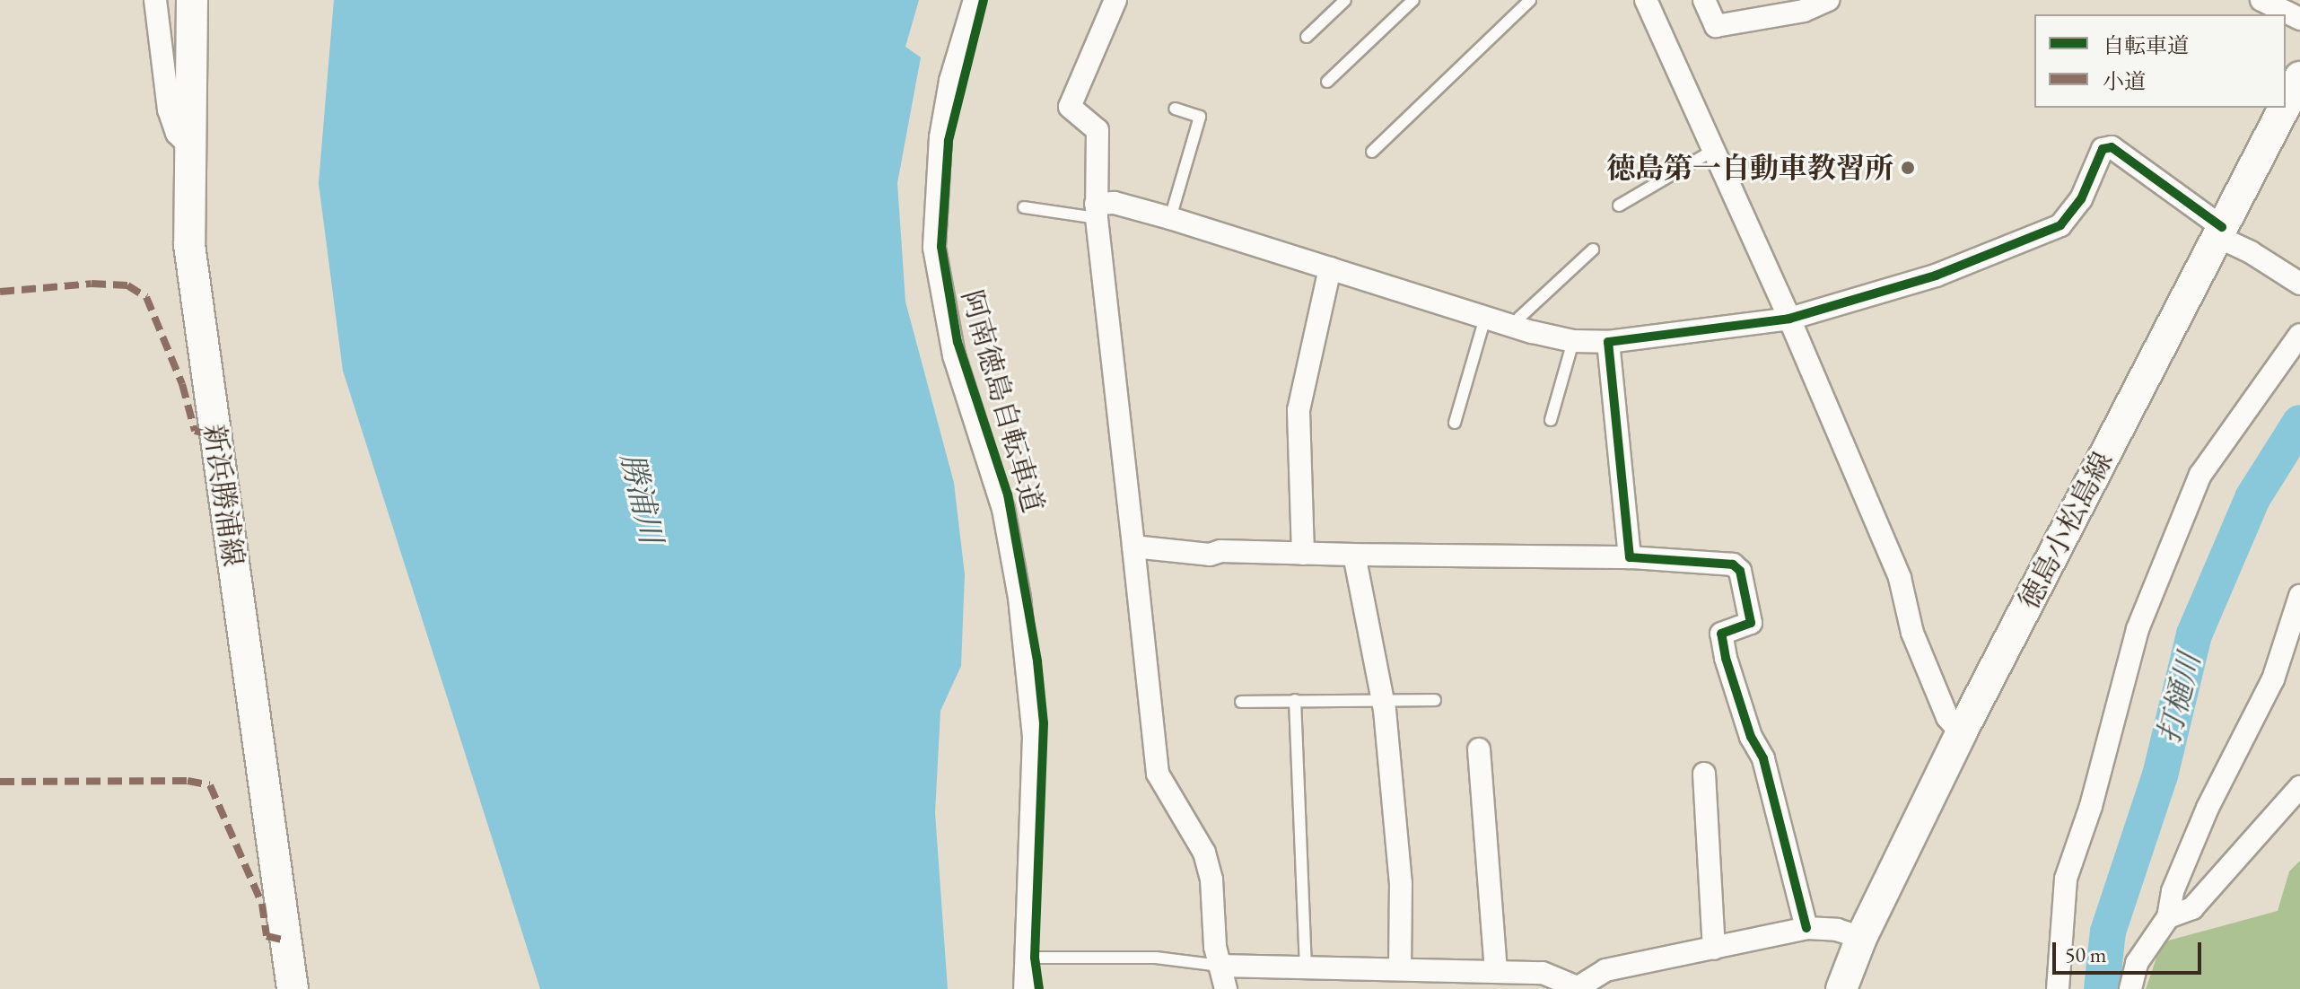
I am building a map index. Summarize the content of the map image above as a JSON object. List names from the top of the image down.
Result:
{
  "streets": {
    "main road": ["新浜勝浦線", "徳島小松島線"],
    "cycle path": ["阿南徳島自転車道"]
  },
  "water": ["勝浦川", "打樋川"],
  "places": ["徳島第一自動車教習所"],
  "legend": ["自転車道", "小道"],
  "scale_bar": "50 m"
}
